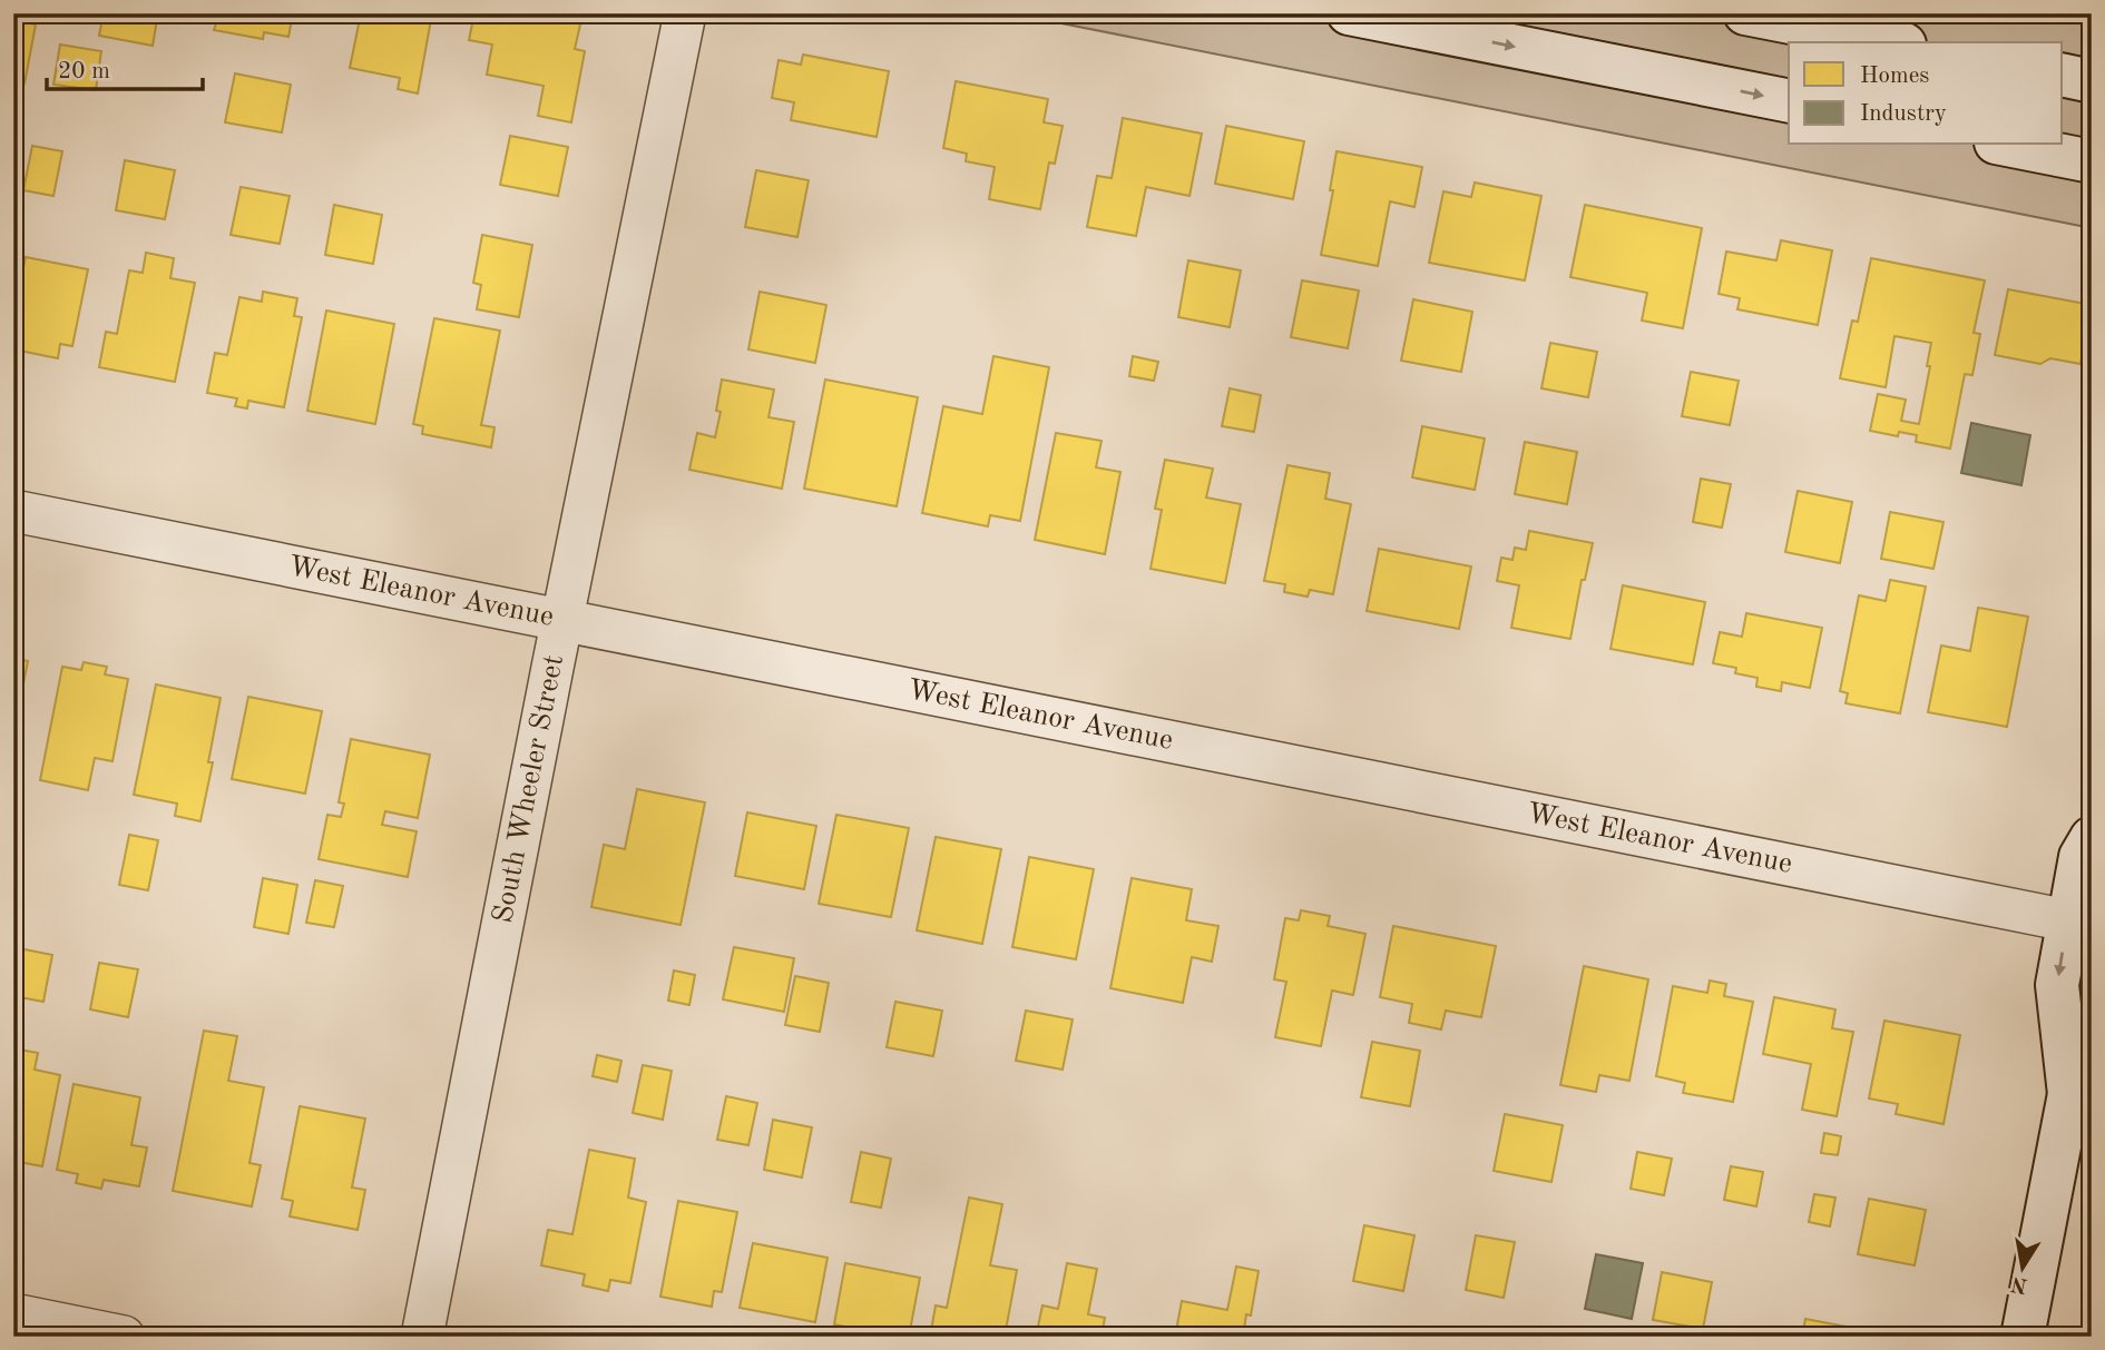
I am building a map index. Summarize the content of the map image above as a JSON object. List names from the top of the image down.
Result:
{
  "streets": {
    "street": ["West Eleanor Avenue", "South Wheeler Street"]
  },
  "crossings": [
    ["West Eleanor Avenue", "South Wheeler Street"]
  ],
  "legend": ["Homes", "Industry"],
  "scale_bar": "20 m",
  "north": "bottom"
}
